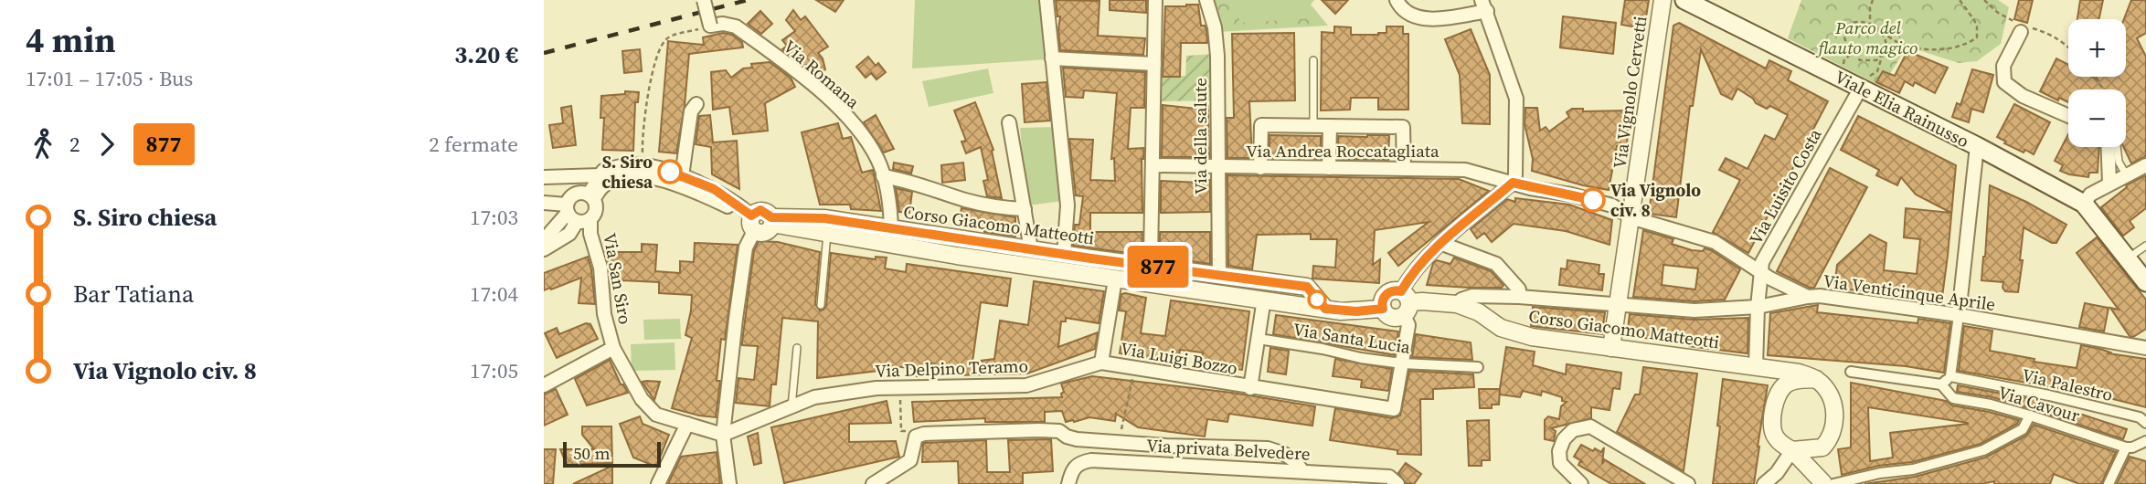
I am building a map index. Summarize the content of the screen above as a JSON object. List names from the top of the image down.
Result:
{
  "streets": {
    "main road": ["Viale Elia Rainusso"],
    "street": [
      "Via Romana",
      "Via Vignolo Cervetti",
      "Via della salute",
      "Via Andrea Roccatagliata",
      "Via Luisito Costa",
      "Corso Giacomo Matteotti",
      "Via San Siro",
      "Via Venticinque Aprile",
      "Via Santa Lucia",
      "Via Luigi Bozzo",
      "Via Delpino Teramo",
      "Via Palestro",
      "Via Cavour",
      "Via privata Belvedere"
    ]
  },
  "crossings": [
    ["Via Romana", "Corso Giacomo Matteotti"],
    ["Via Vignolo Cervetti", "Via Andrea Roccatagliata"],
    ["Via Vignolo Cervetti", "Corso Giacomo Matteotti"],
    ["Via Vignolo Cervetti", "Via Venticinque Aprile"],
    ["Viale Elia Rainusso", "Via Luisito Costa"],
    ["Via della salute", "Via Andrea Roccatagliata"],
    ["Via della salute", "Corso Giacomo Matteotti"],
    ["Via Andrea Roccatagliata", "Via Luisito Costa"],
    ["Via Andrea Roccatagliata", "Via Venticinque Aprile"],
    ["Via Luisito Costa", "Corso Giacomo Matteotti"],
    ["Via Luisito Costa", "Via Venticinque Aprile"],
    ["Corso Giacomo Matteotti", "Via Venticinque Aprile"],
    ["Via San Siro", "Via Delpino Teramo"],
    ["Via Santa Lucia", "Via Luigi Bozzo"],
    ["Via Luigi Bozzo", "Via Delpino Teramo"]
  ],
  "parks": ["Parco del flauto magico"],
  "places": ["S. Siro chiesa", "Via Vignolo civ. 8"],
  "lines": ["bus line 877"],
  "scale_bar": "50 m",
  "page": {
    "heading": ["4 min", "17:01 – 17:05 · Bus", "3.20 €"],
    "on_map": "877",
    "map_buttons": ["+", "−"],
    "legs": ["2", "877", "2 fermate"],
    "list": [
      {
        "name": "S. Siro chiesa",
        "value": "17:03"
      },
      {
        "name": "Bar Tatiana",
        "value": "17:04"
      },
      {
        "name": "Via Vignolo civ. 8",
        "value": "17:05"
      }
    ],
    "scale": "50 m"
  }
}
